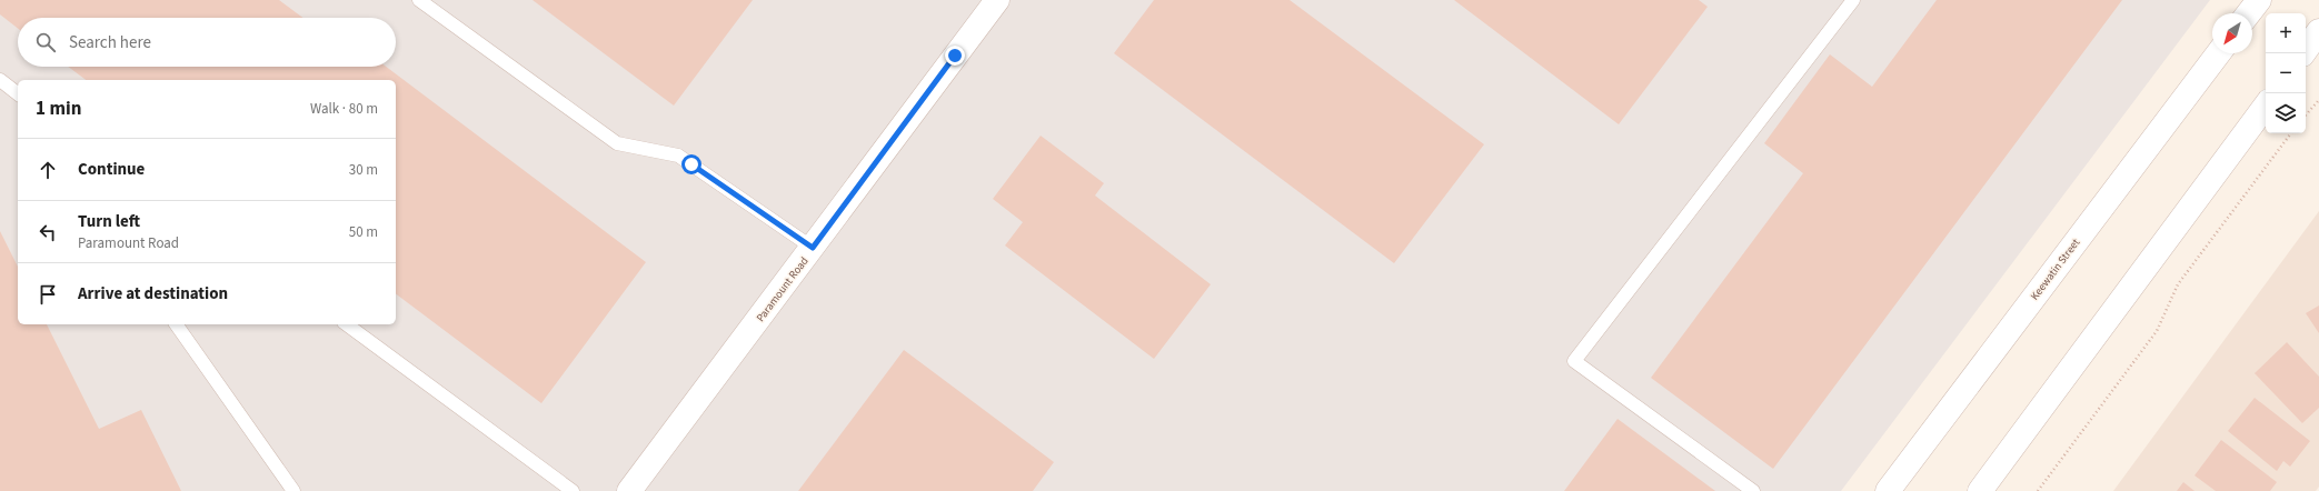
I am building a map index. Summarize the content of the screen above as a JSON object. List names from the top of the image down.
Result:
{
  "streets": {
    "street": ["Keewatin Street", "Paramount Road"]
  },
  "north": "bottom left",
  "page": {
    "map_buttons": ["+", "−"],
    "search": "Search here",
    "heading": ["1 min", "Walk · 80 m"],
    "list": [
      ["Continue", "30 m"],
      ["Turn left", "Paramount Road", "50 m"],
      "Arrive at destination"
    ]
  }
}
